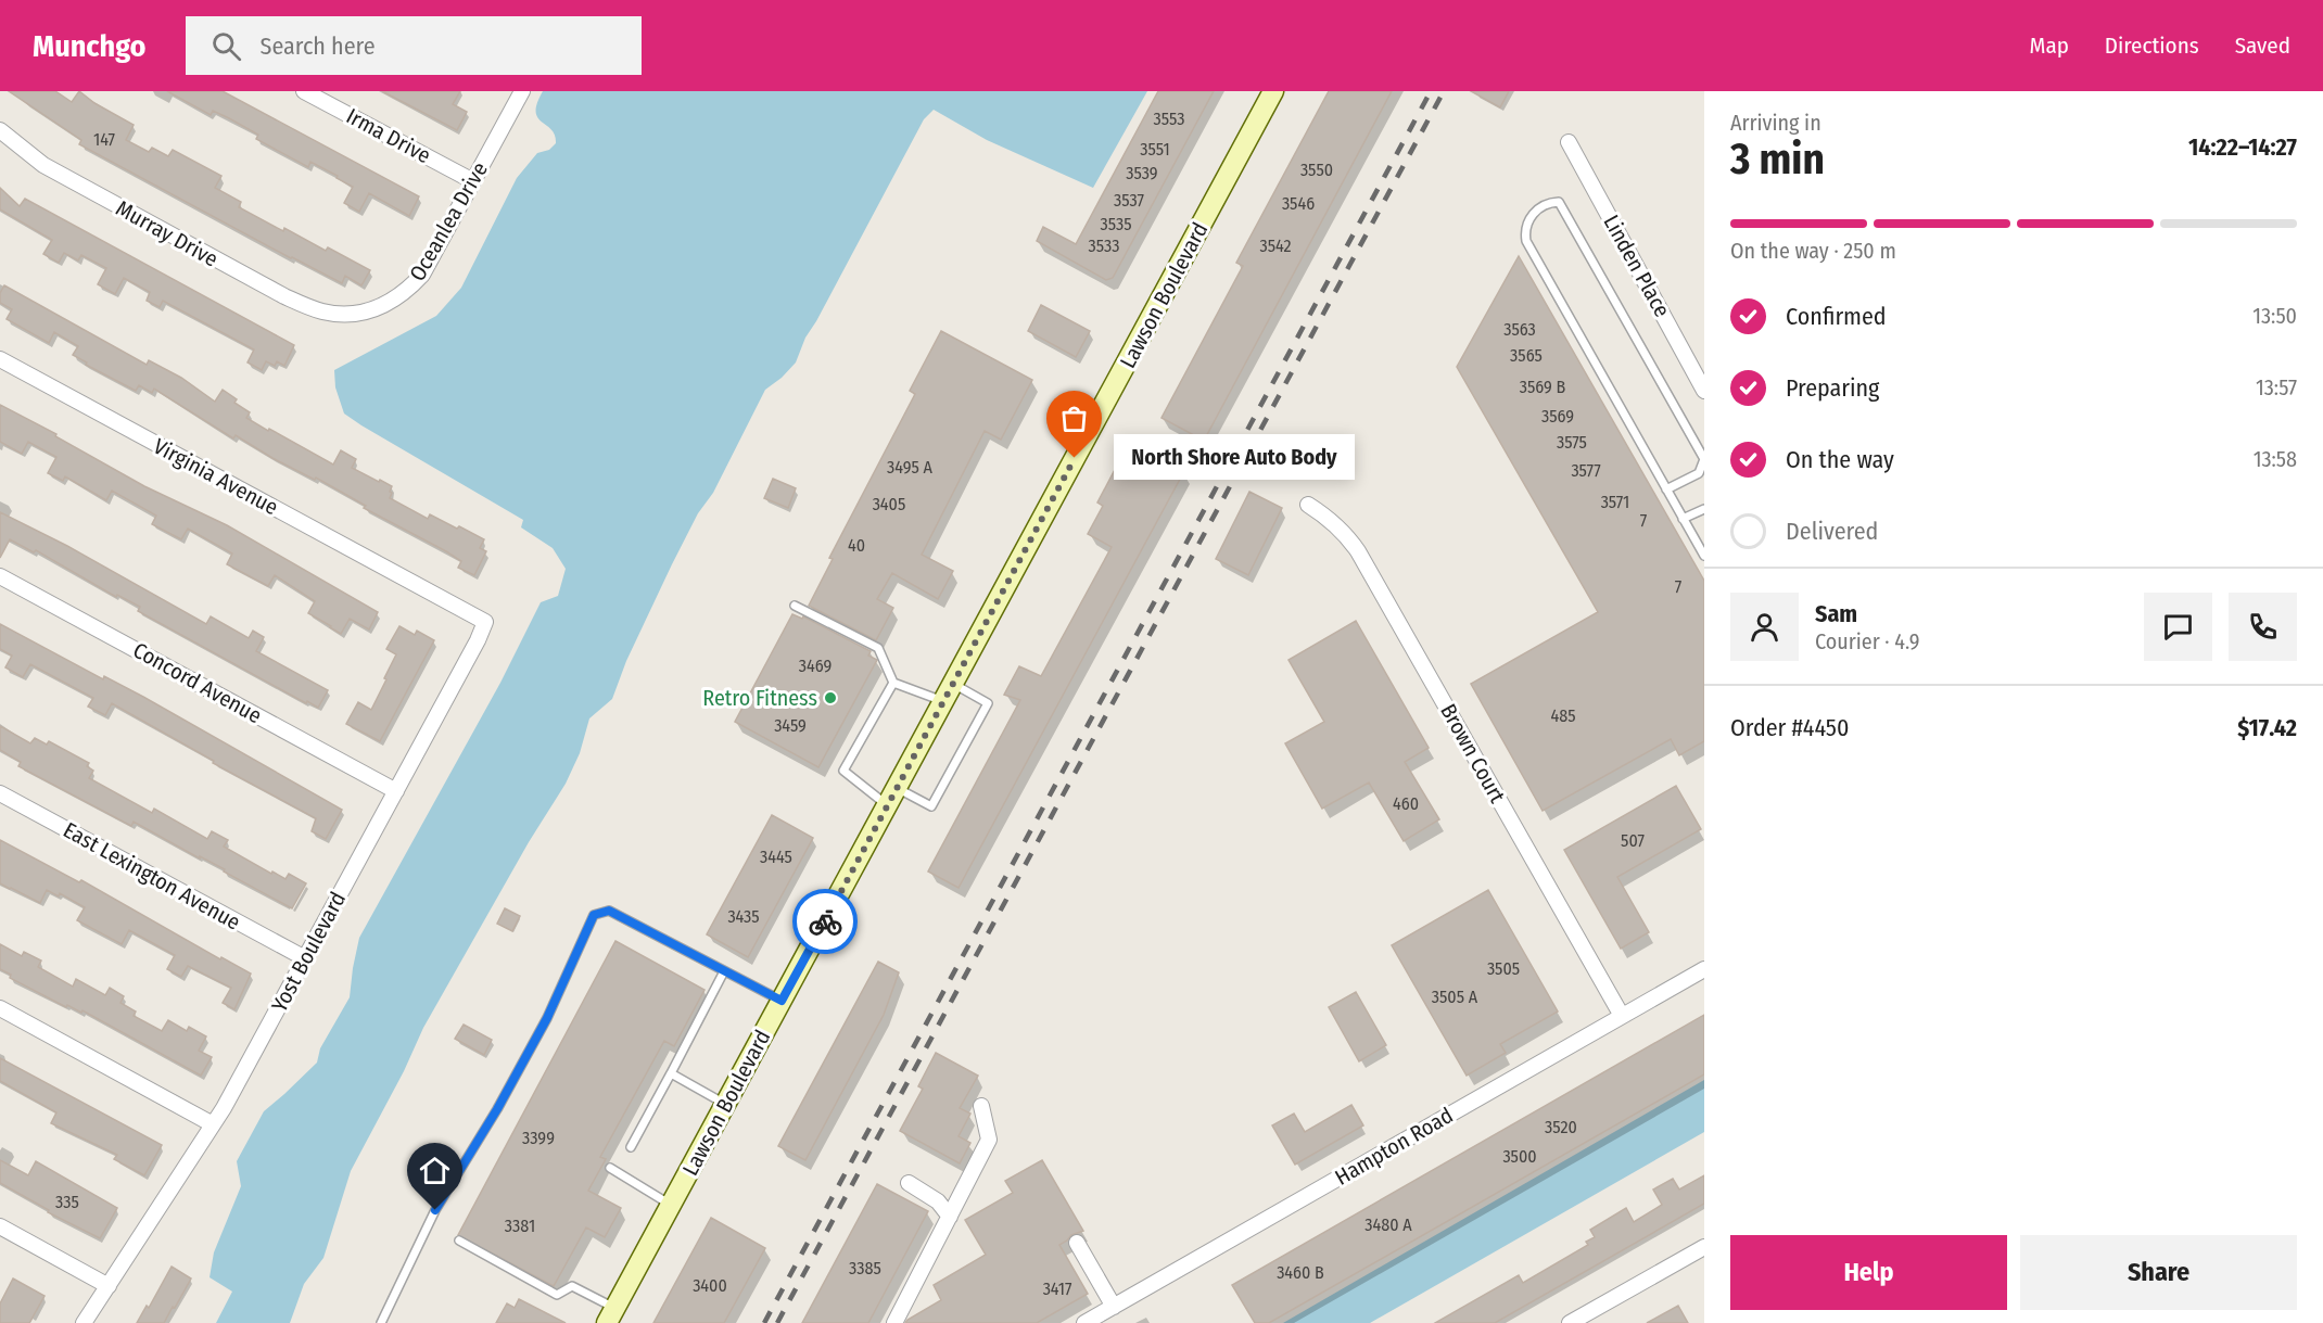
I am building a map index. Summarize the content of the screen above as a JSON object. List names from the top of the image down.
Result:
{
  "streets": {
    "main road": ["Lawson Boulevard"],
    "street": [
      "Irma Drive",
      "Oceanlea Drive",
      "Murray Drive",
      "Linden Place",
      "Virginia Avenue",
      "Concord Avenue",
      "Brown Court",
      "East Lexington Avenue",
      "Yost Boulevard",
      "Hampton Road"
    ]
  },
  "crossings": [
    ["Irma Drive", "Oceanlea Drive"],
    ["Oceanlea Drive", "Murray Drive"],
    ["Virginia Avenue", "Yost Boulevard"],
    ["Concord Avenue", "Yost Boulevard"],
    ["Brown Court", "Hampton Road"],
    ["East Lexington Avenue", "Yost Boulevard"]
  ],
  "places": ["North Shore Auto Body", "Retro Fitness"],
  "house_numbers": [
    "3553",
    "147",
    "3551",
    "3550",
    "3539",
    "3537",
    "3546",
    "3535",
    "3533",
    "3542",
    "3563",
    "3565",
    "3569 B",
    "3569",
    "3575",
    "3495 A",
    "3577",
    "3571",
    "3405",
    "7",
    "40",
    "7",
    "3469",
    "485",
    "3459",
    "460",
    "507",
    "3445",
    "3435",
    "3505",
    "3505 A",
    "3520",
    "3399",
    "3500",
    "335",
    "3480 A",
    "3381",
    "3385",
    "3460 B",
    "3400",
    "3417"
  ],
  "page": {
    "header": "Munchgo",
    "search": "Search here",
    "nav": ["Map", "Directions", "Saved"],
    "heading": ["3 min", "Arriving in", "14:22–14:27"],
    "panel": [
      "Sam",
      "Courier · 4.9",
      "Order #4450",
      "$17.42"
    ],
    "bar": "On the way · 250 m",
    "list": [
      ["Confirmed", "13:50"],
      ["Preparing", "13:57"],
      ["On the way", "13:58"],
      "Delivered"
    ],
    "bubble": "North Shore Auto Body",
    "buttons": ["Help", "Share"]
  }
}
